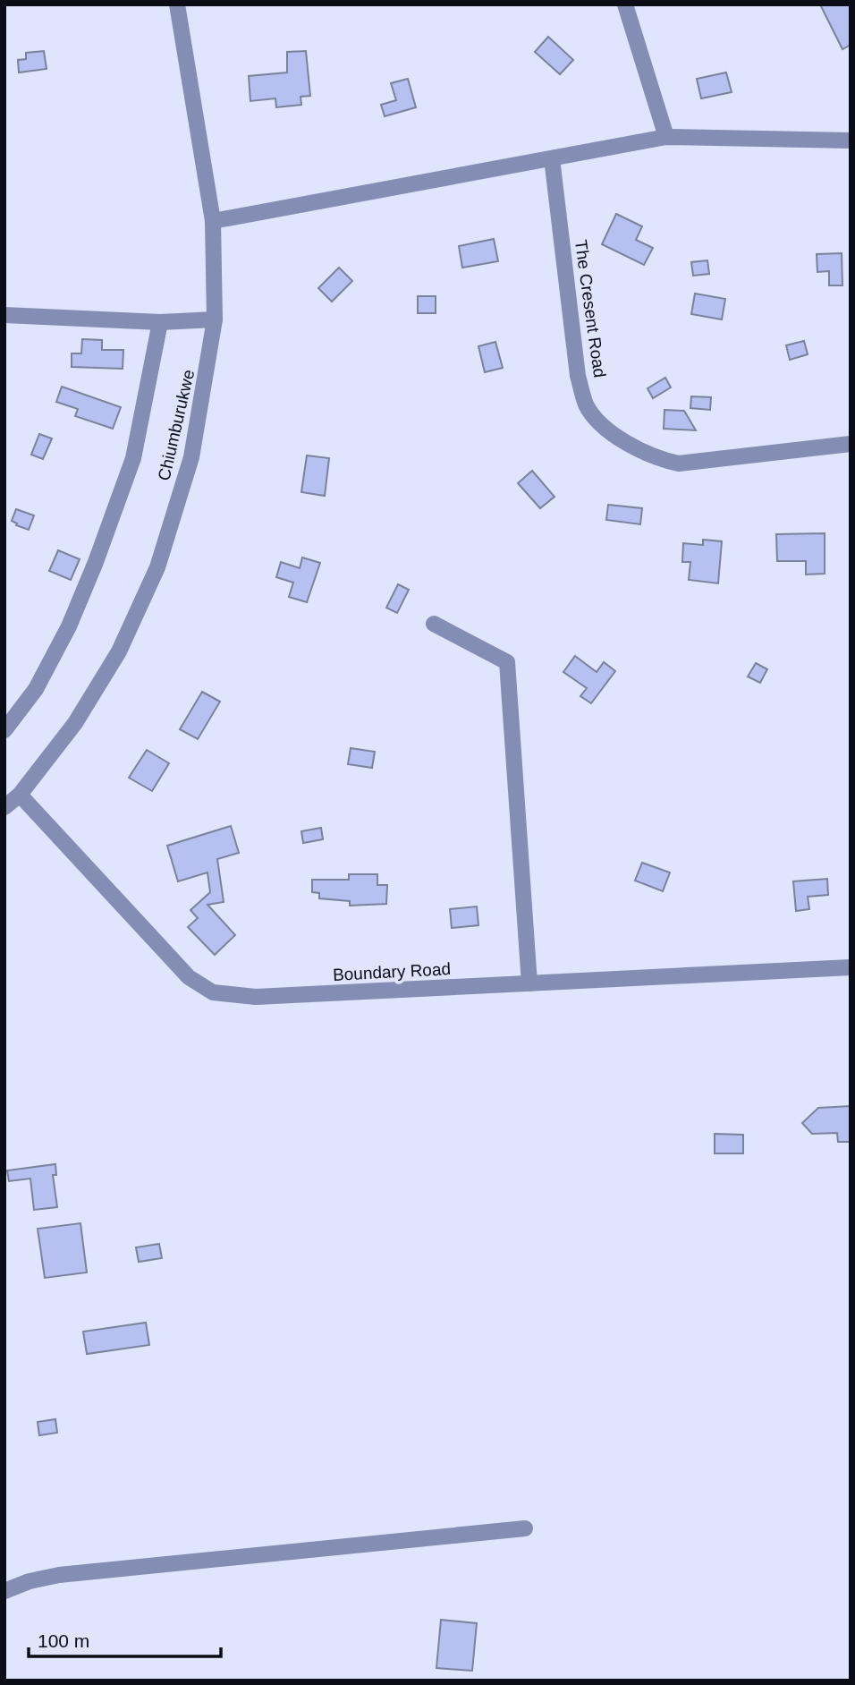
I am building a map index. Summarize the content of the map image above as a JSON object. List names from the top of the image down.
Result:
{
  "streets": {
    "street": ["The Cresent Road", "Chiumburukwe", "Boundary Road"]
  },
  "crossings": [
    ["Chiumburukwe", "Boundary Road"]
  ],
  "scale_bar": "100 m"
}
